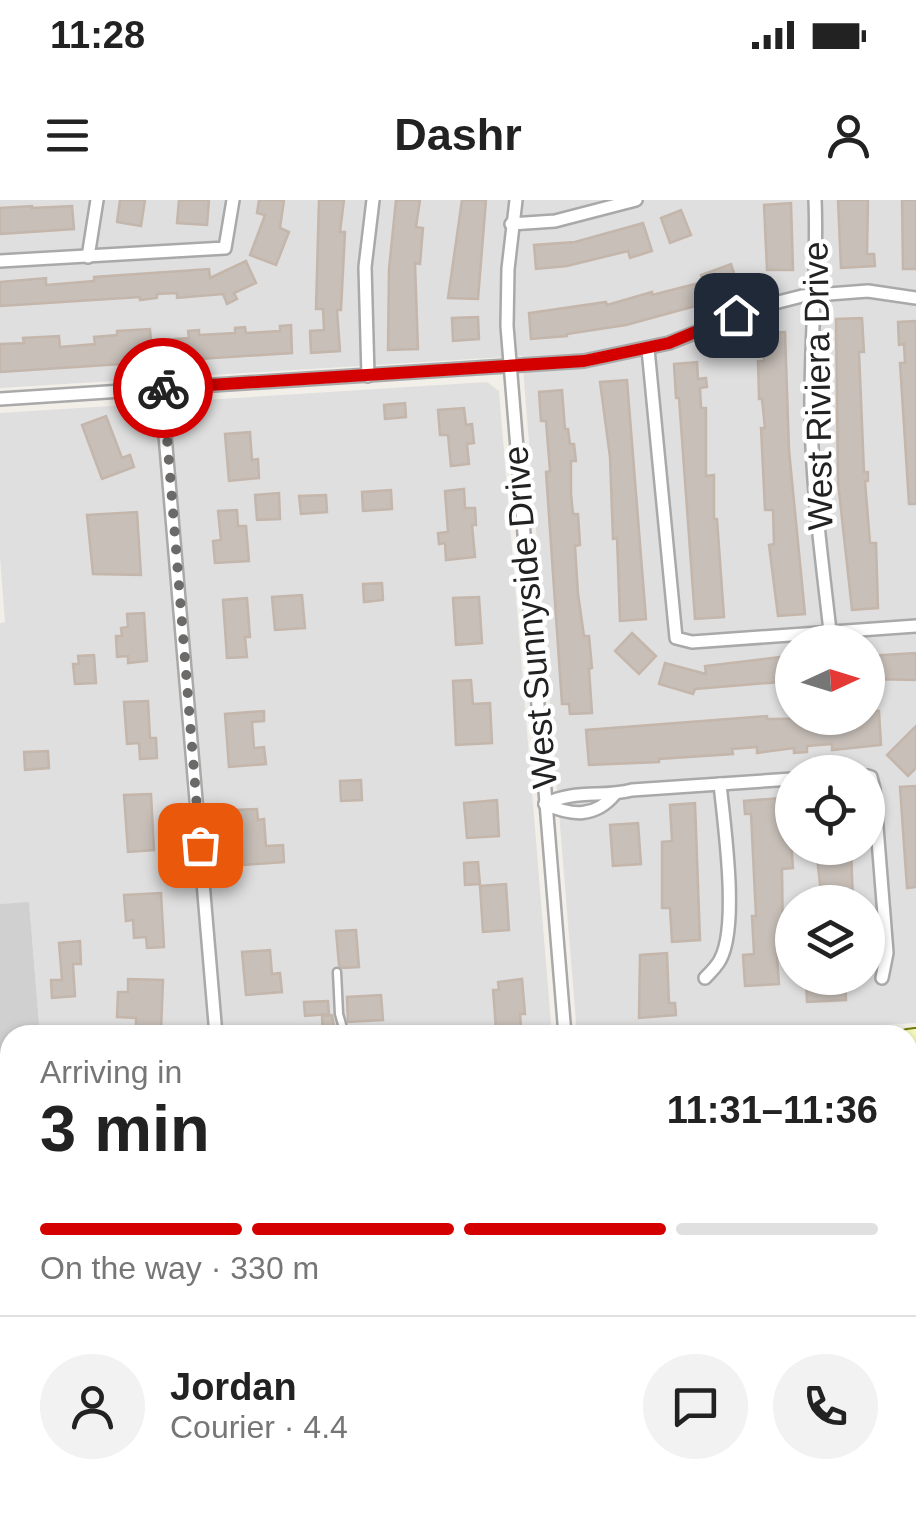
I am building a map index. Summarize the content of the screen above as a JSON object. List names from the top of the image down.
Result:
{
  "streets": {
    "street": ["West Riviera Drive", "West Sunnyside Drive"]
  },
  "north": "right",
  "page": {
    "status": "11:28",
    "header": "Dashr",
    "heading": ["3 min", "Arriving in", "11:31–11:36"],
    "panel": ["Jordan", "Courier · 4.4"],
    "bar": "On the way · 330 m"
  }
}
